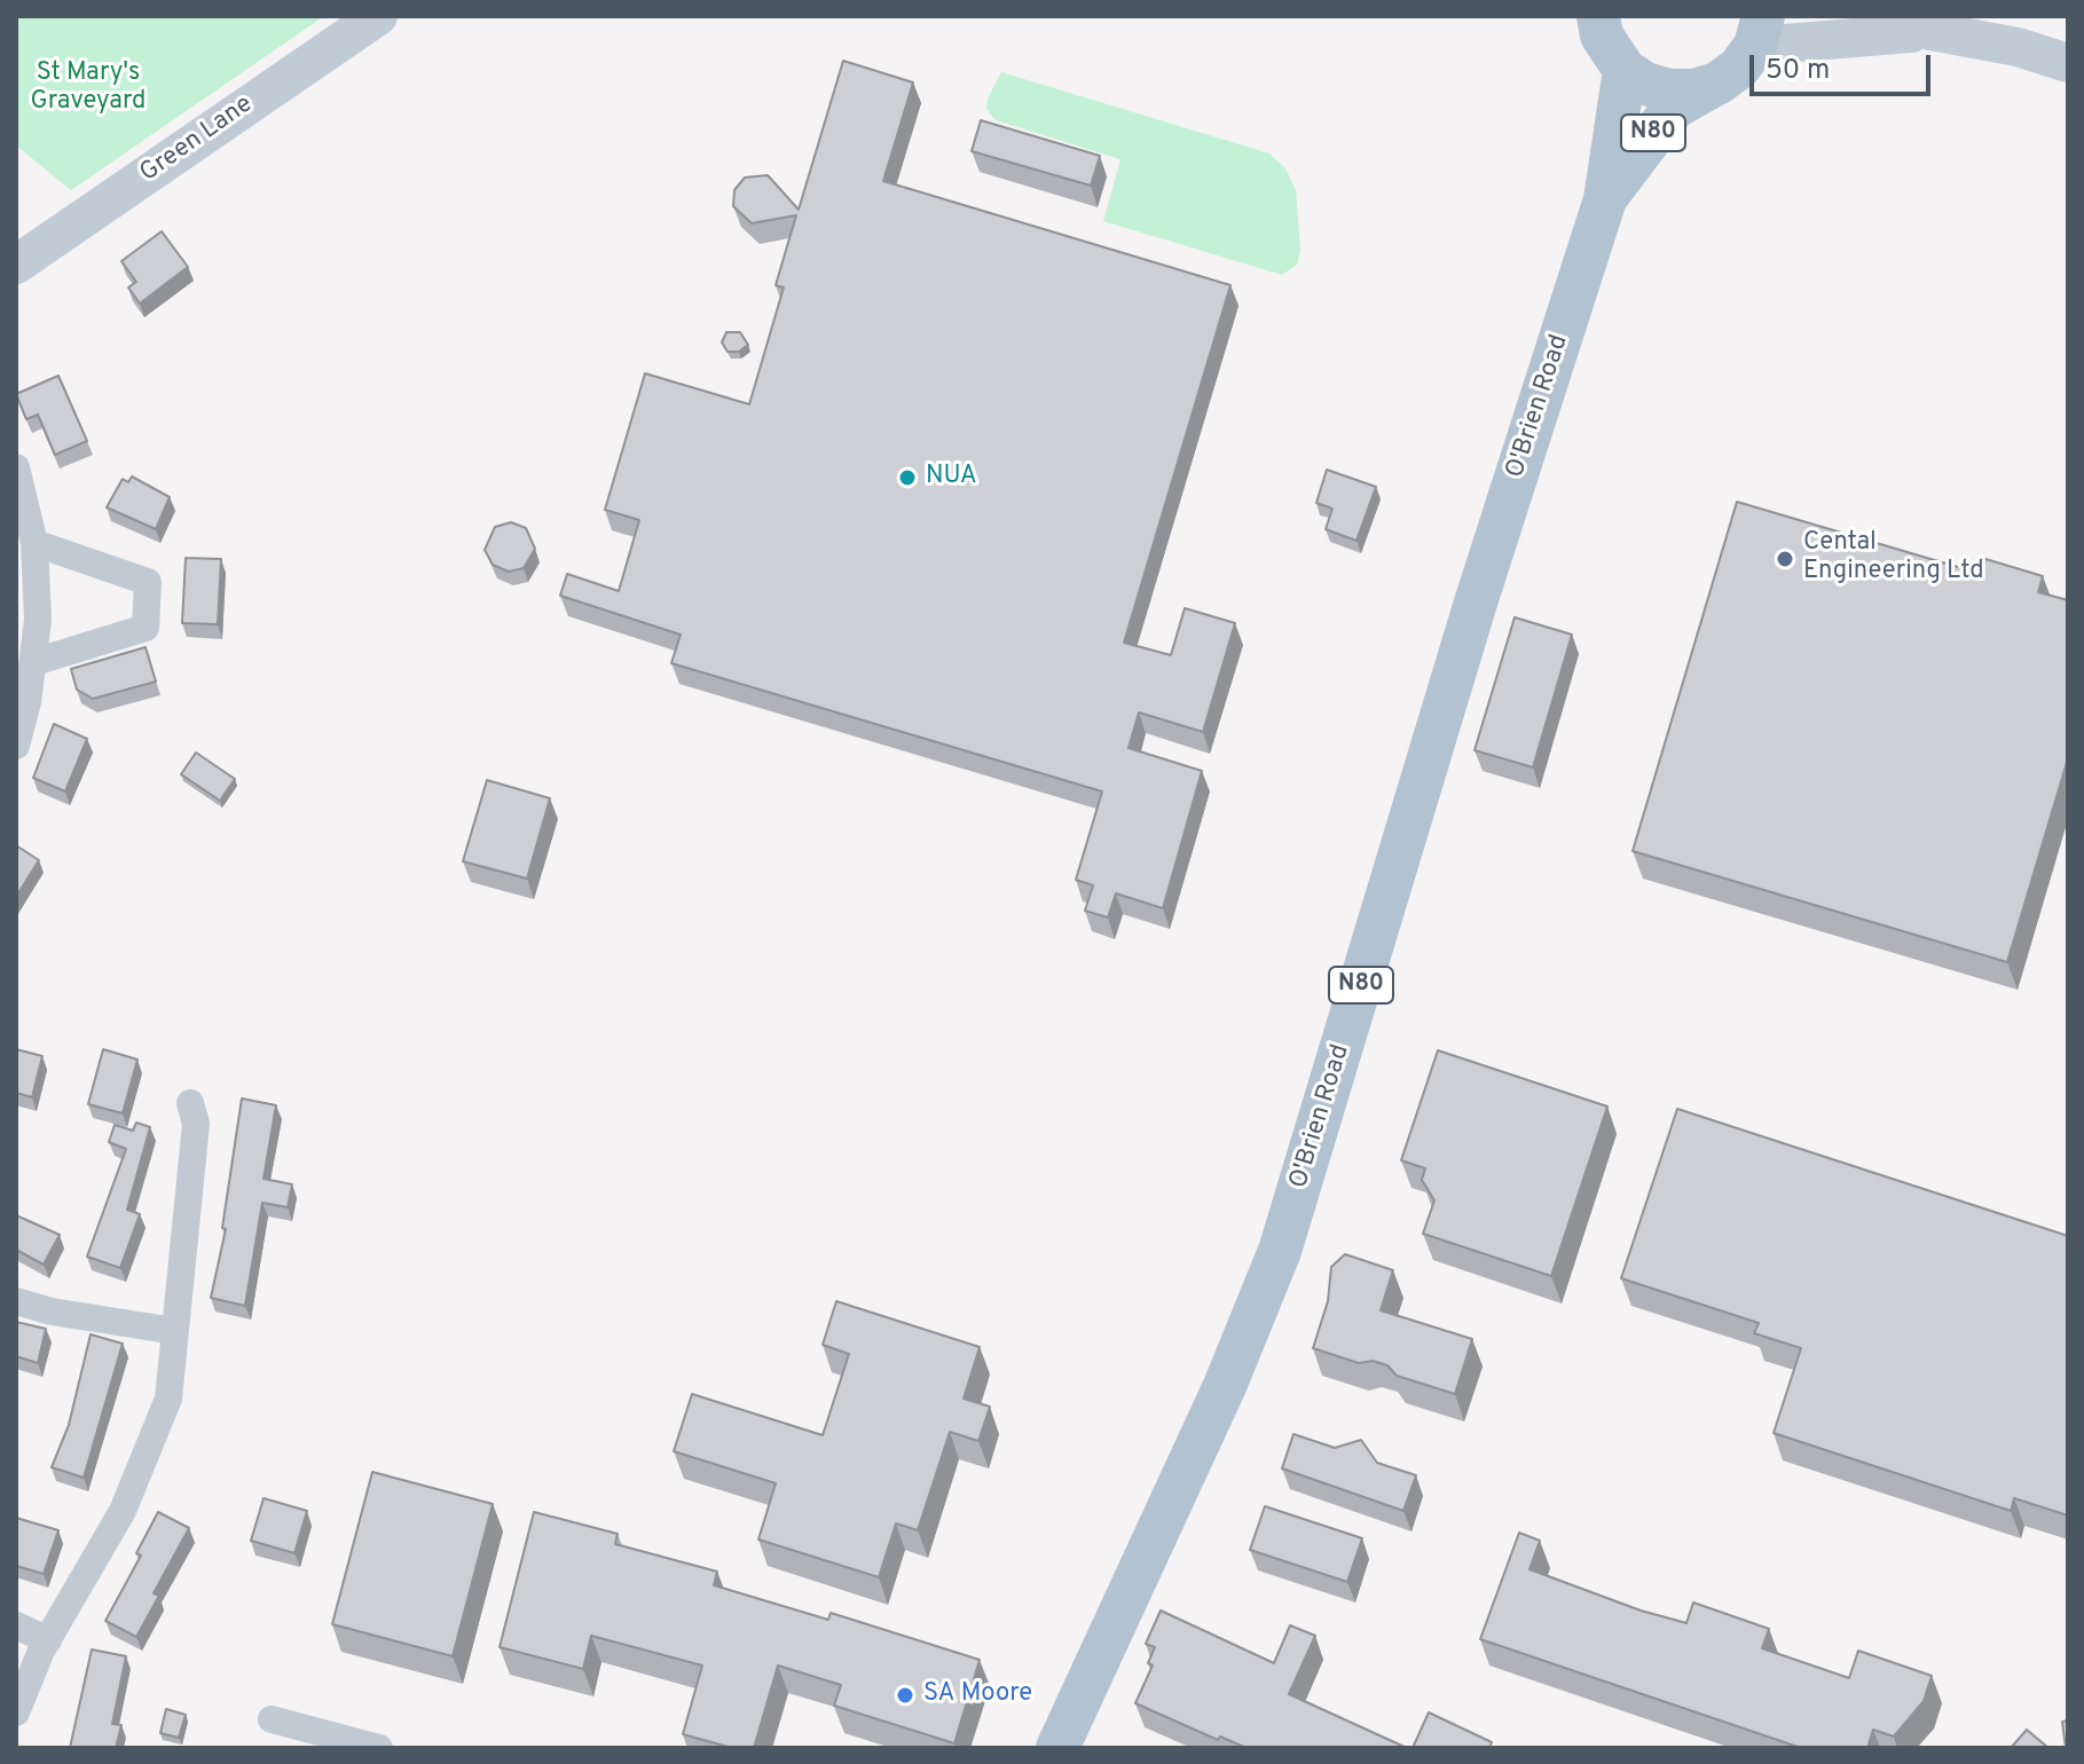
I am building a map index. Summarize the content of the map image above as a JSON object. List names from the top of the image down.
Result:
{
  "streets": {
    "main road": ["N80", "Green Lane", "O'Brien Road"]
  },
  "crossings": [
    ["N80", "O'Brien Road"]
  ],
  "parks": ["St Mary's Graveyard"],
  "places": ["NUA", "Cental Engineering Ltd", "SA Moore"],
  "scale_bar": "50 m"
}
